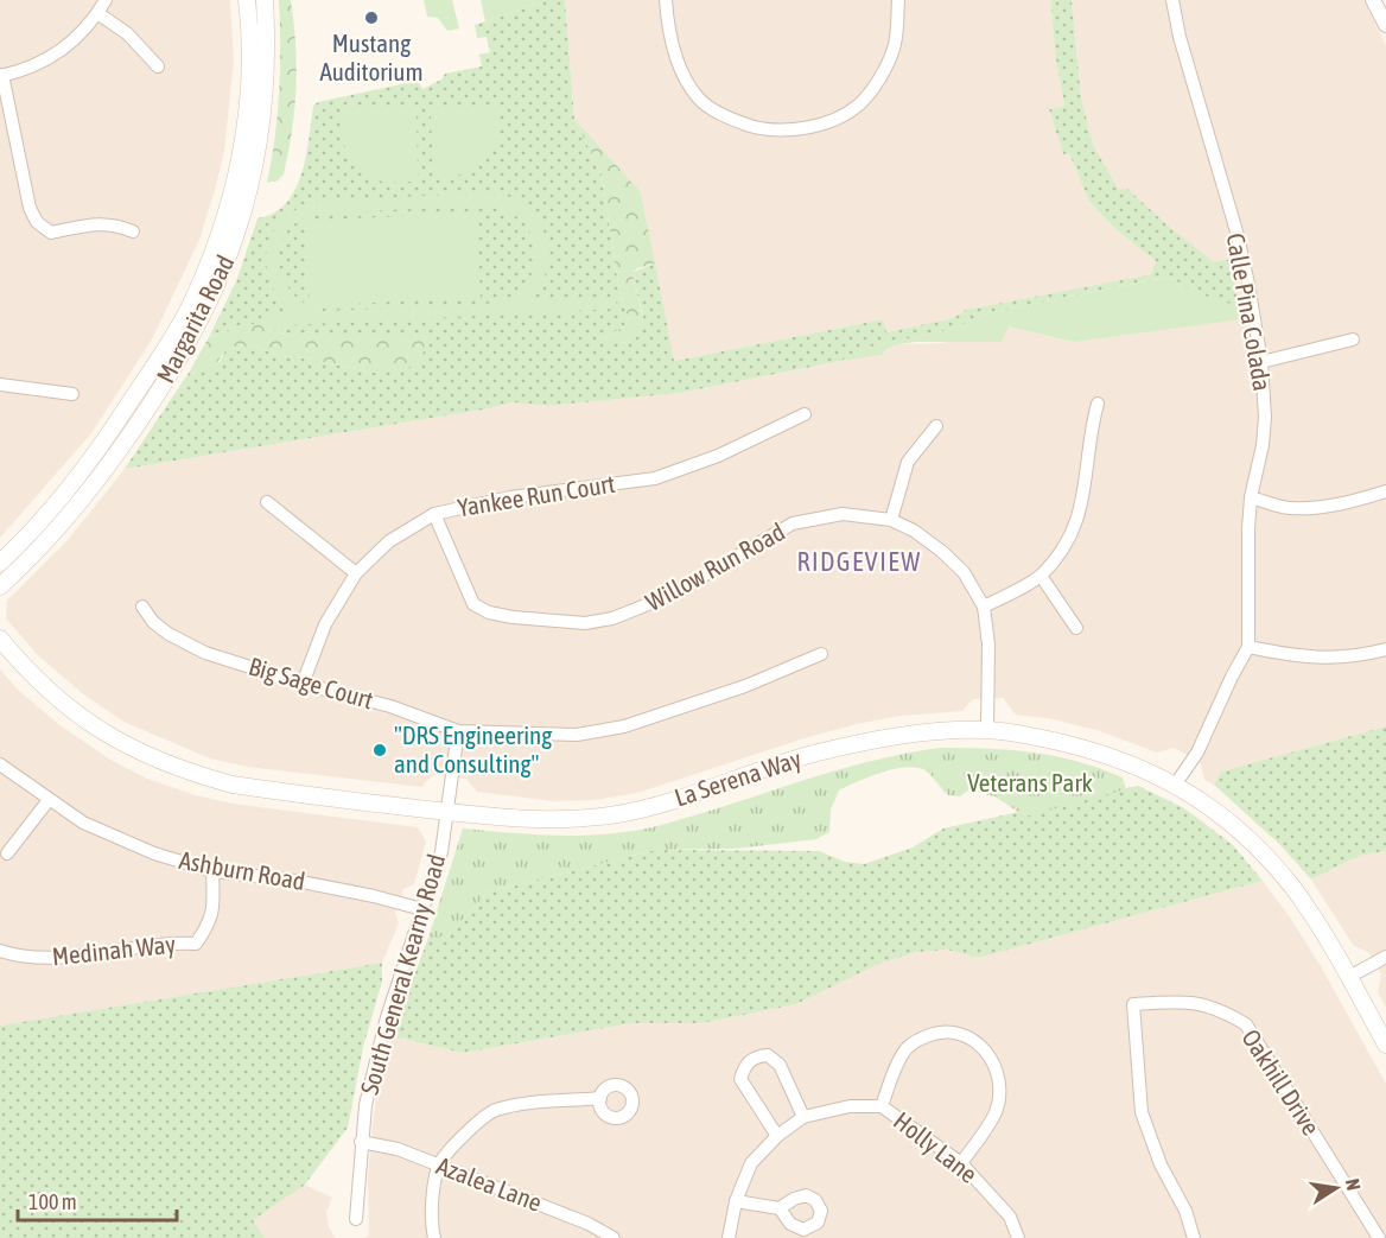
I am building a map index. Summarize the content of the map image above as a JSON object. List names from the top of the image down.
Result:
{
  "streets": {
    "main road": ["Margarita Road", "La Serena Way"],
    "street": [
      "Calle Pina Colada",
      "Yankee Run Court",
      "Willow Run Road",
      "Big Sage Court",
      "Ashburn Road",
      "Medinah Way",
      "South General Kearny Road",
      "Oakhill Drive",
      "Holly Lane",
      "Azalea Lane"
    ]
  },
  "crossings": [
    ["Calle Pina Colada", "La Serena Way"],
    ["Yankee Run Court", "Willow Run Road"],
    ["Yankee Run Court", "Big Sage Court"],
    ["Willow Run Road", "La Serena Way"],
    ["Big Sage Court", "South General Kearny Road"],
    ["La Serena Way", "South General Kearny Road"],
    ["Ashburn Road", "Medinah Way"],
    ["Ashburn Road", "South General Kearny Road"],
    ["South General Kearny Road", "Azalea Lane"]
  ],
  "districts": ["RIDGEVIEW"],
  "parks": ["Veterans Park"],
  "places": ["Mustang Auditorium", "\"DRS Engineering and Consulting\""],
  "scale_bar": "100 m",
  "north": "right"
}
